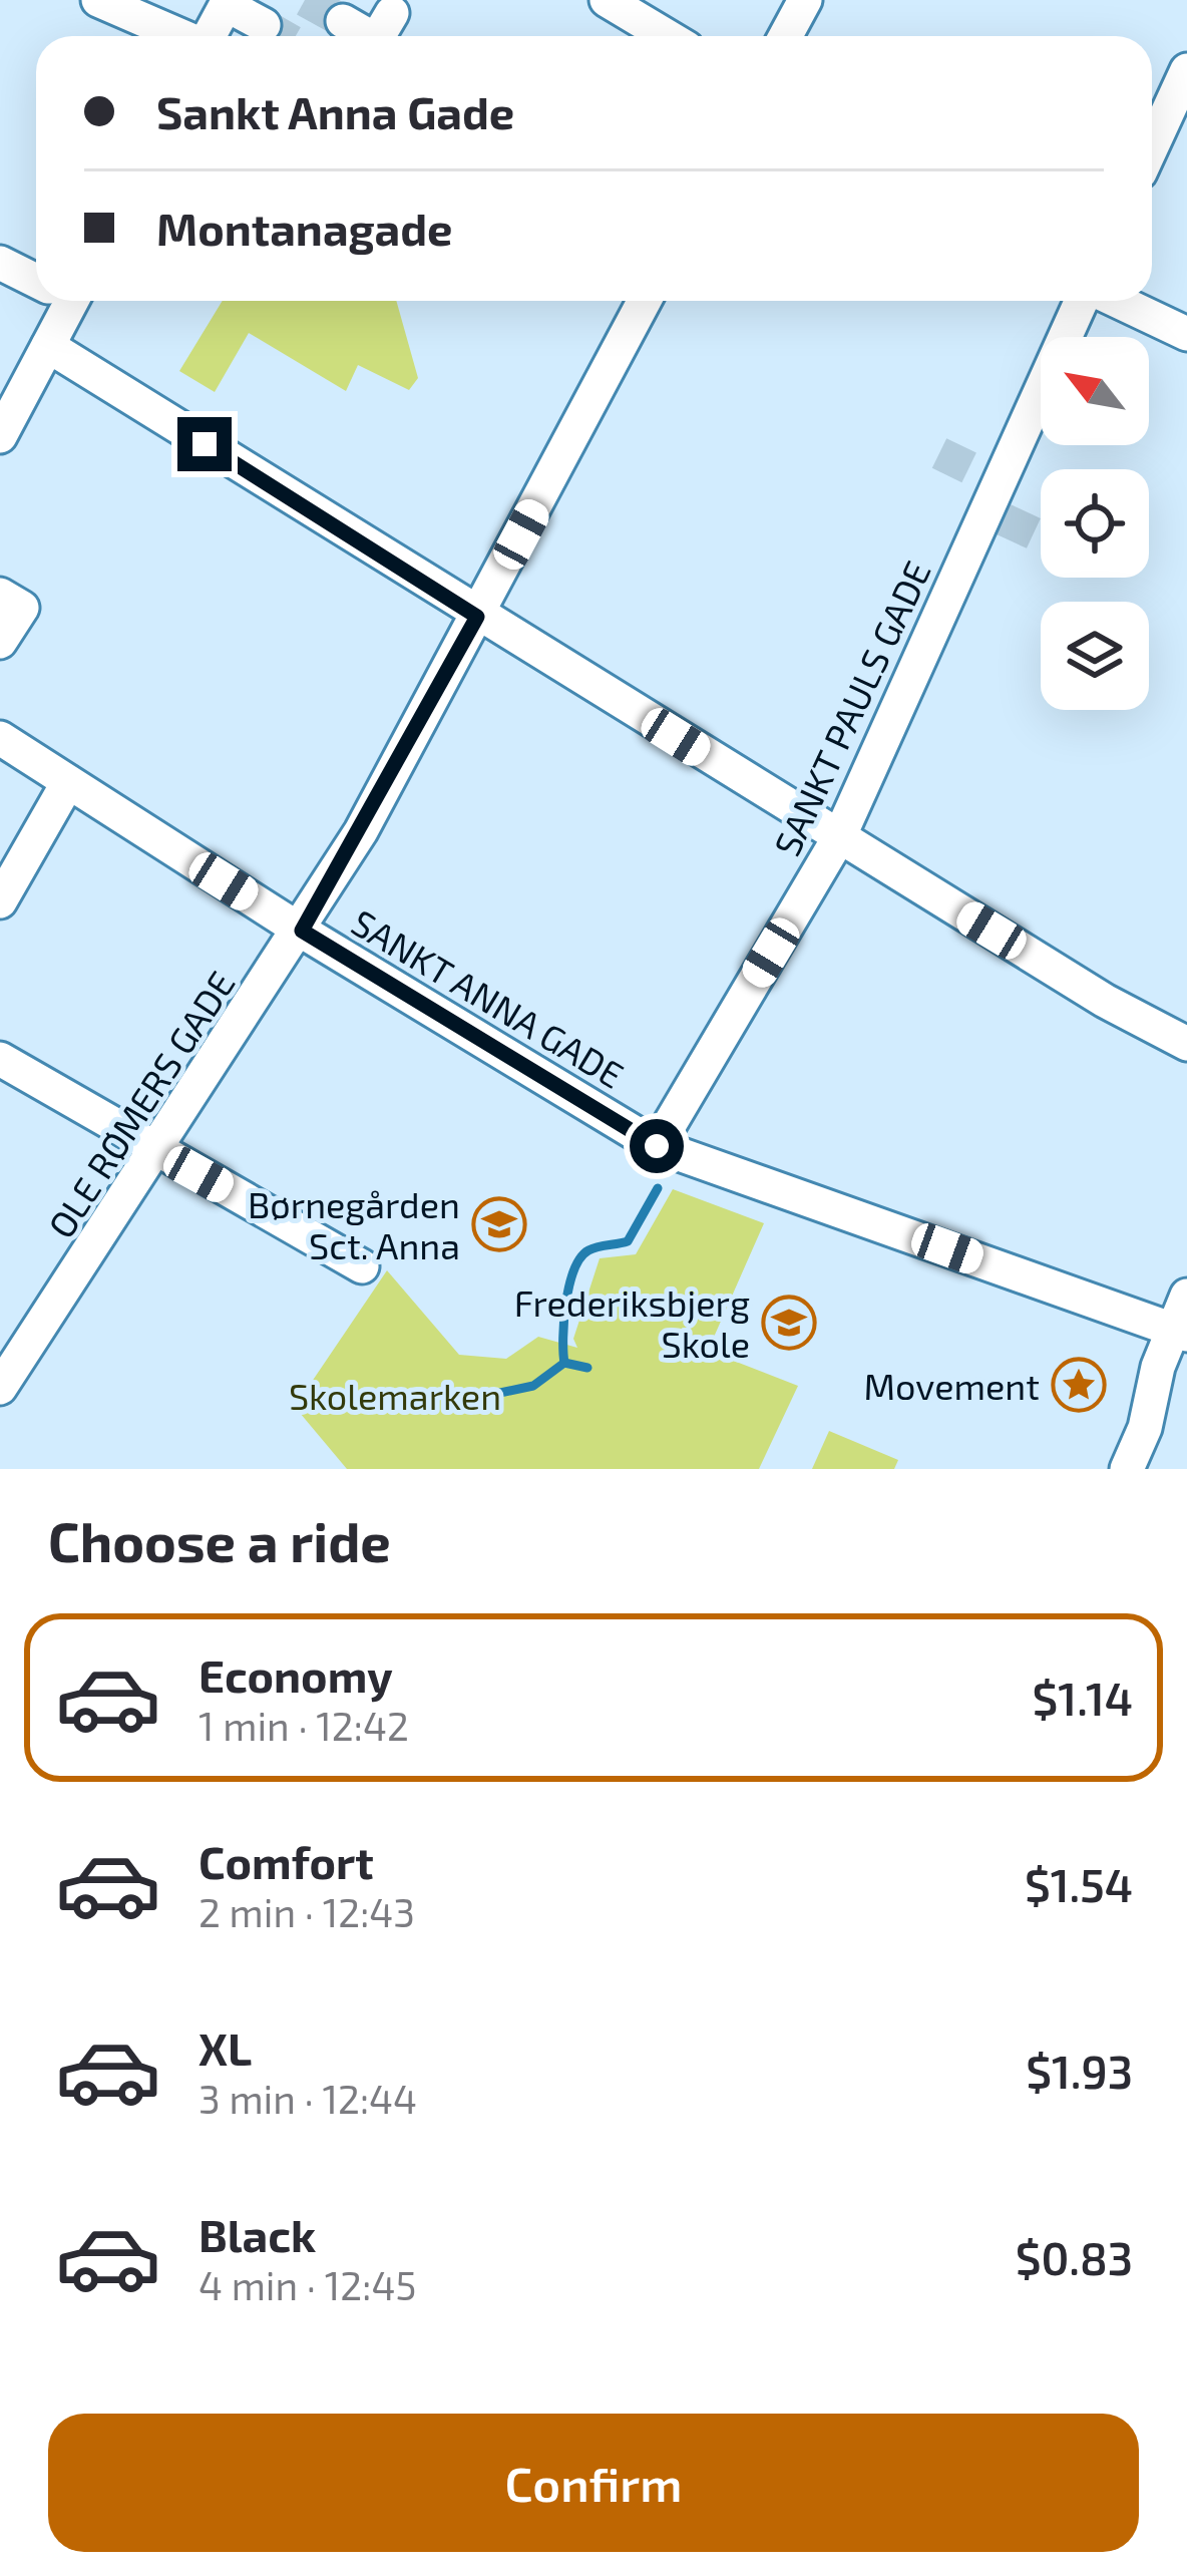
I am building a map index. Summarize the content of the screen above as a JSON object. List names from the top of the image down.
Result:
{
  "streets": {
    "street": ["SANKT PAULS GADE", "SANKT ANNA GADE", "OLE RØMERS GADE"]
  },
  "crossings": [
    ["SANKT PAULS GADE", "SANKT ANNA GADE"],
    ["SANKT ANNA GADE", "OLE RØMERS GADE"]
  ],
  "parks": ["Skolemarken"],
  "places": {
    "school or university": ["Børnegården Sct. Anna", "Frederiksbjerg Skole"],
    "place": ["Movement"]
  },
  "north": "top left",
  "page": {
    "banner": ["Sankt Anna Gade", "Montanagade"],
    "heading": "Choose a ride",
    "list": [
      {
        "name": "Economy",
        "note": "1 min · 12:42",
        "value": "$1.14"
      },
      {
        "name": "Comfort",
        "note": "2 min · 12:43",
        "value": "$1.54"
      },
      {
        "name": "XL",
        "note": "3 min · 12:44",
        "value": "$1.93"
      },
      {
        "name": "Black",
        "note": "4 min · 12:45",
        "value": "$0.83"
      }
    ],
    "buttons": "Confirm"
  }
}
